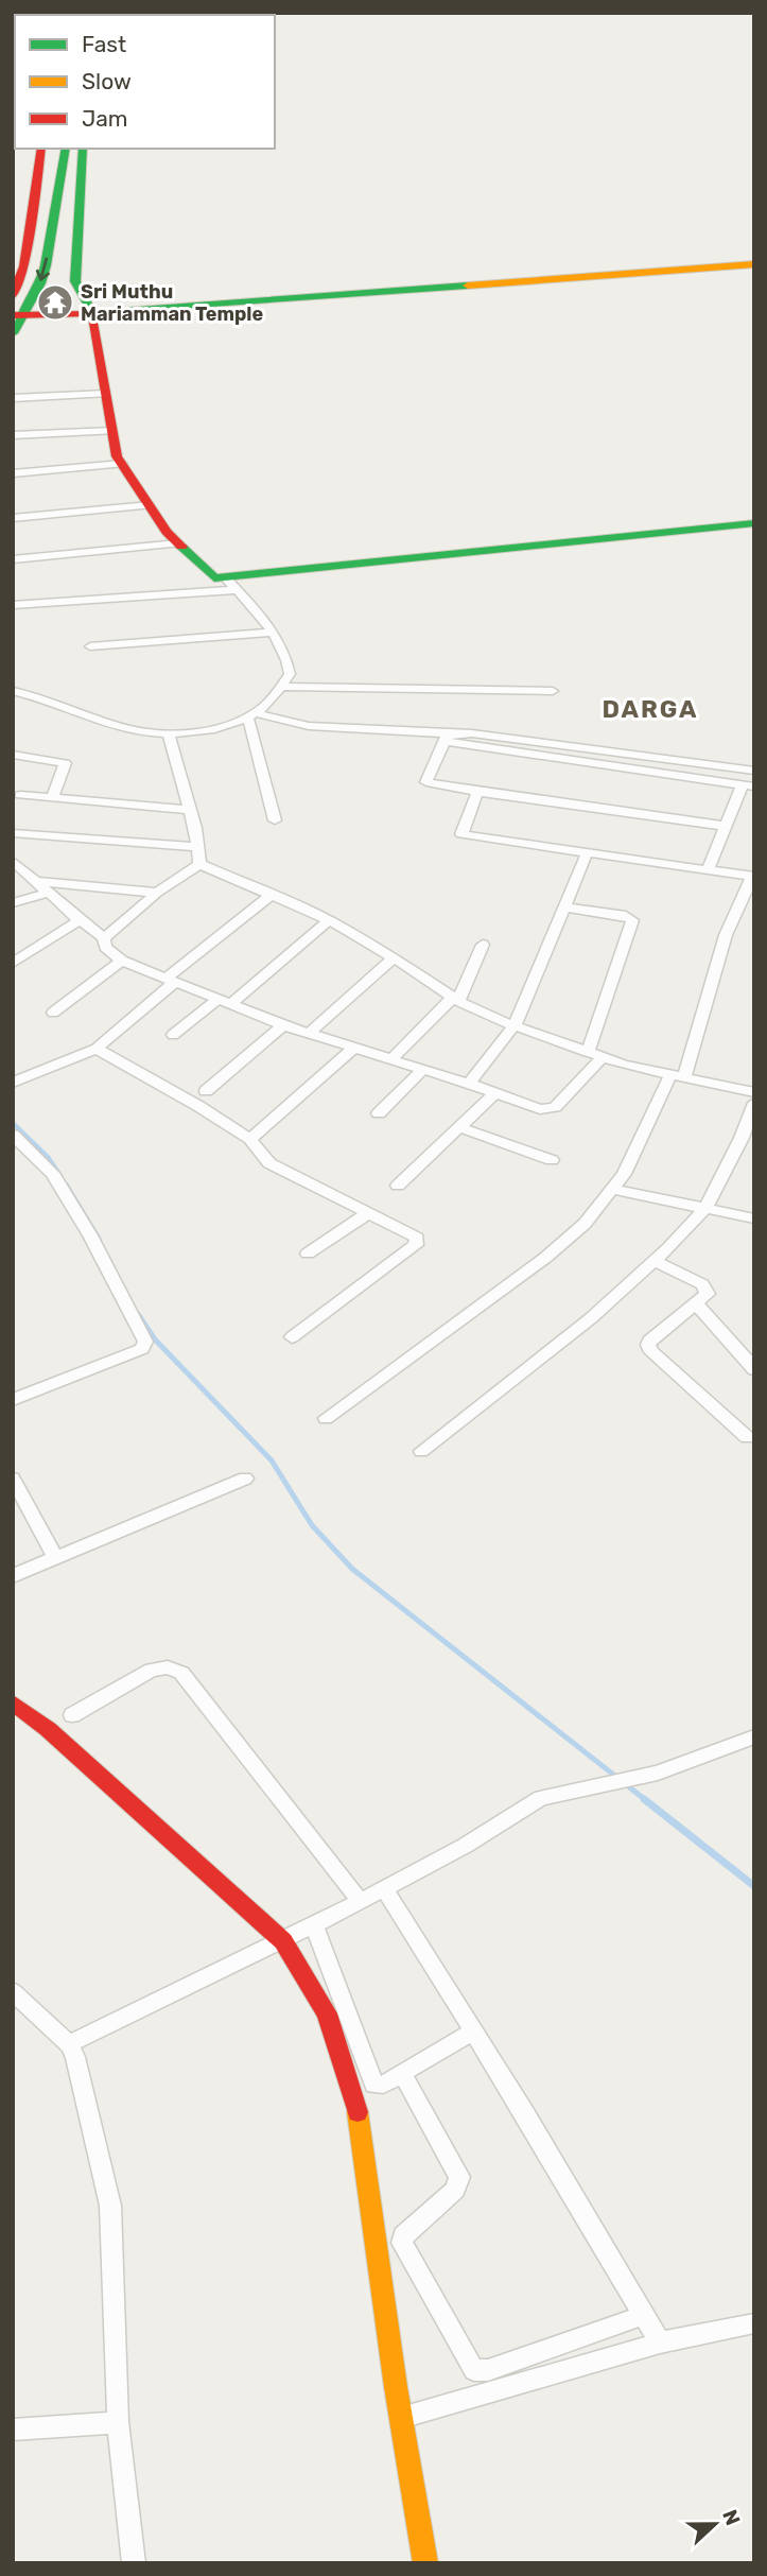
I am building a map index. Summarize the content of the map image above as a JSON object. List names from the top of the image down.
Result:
{
  "districts": ["DARGA"],
  "places": {
    "temple": ["Sri Muthu Mariamman Temple"]
  },
  "legend": ["Fast", "Slow", "Jam"],
  "north": "right"
}
